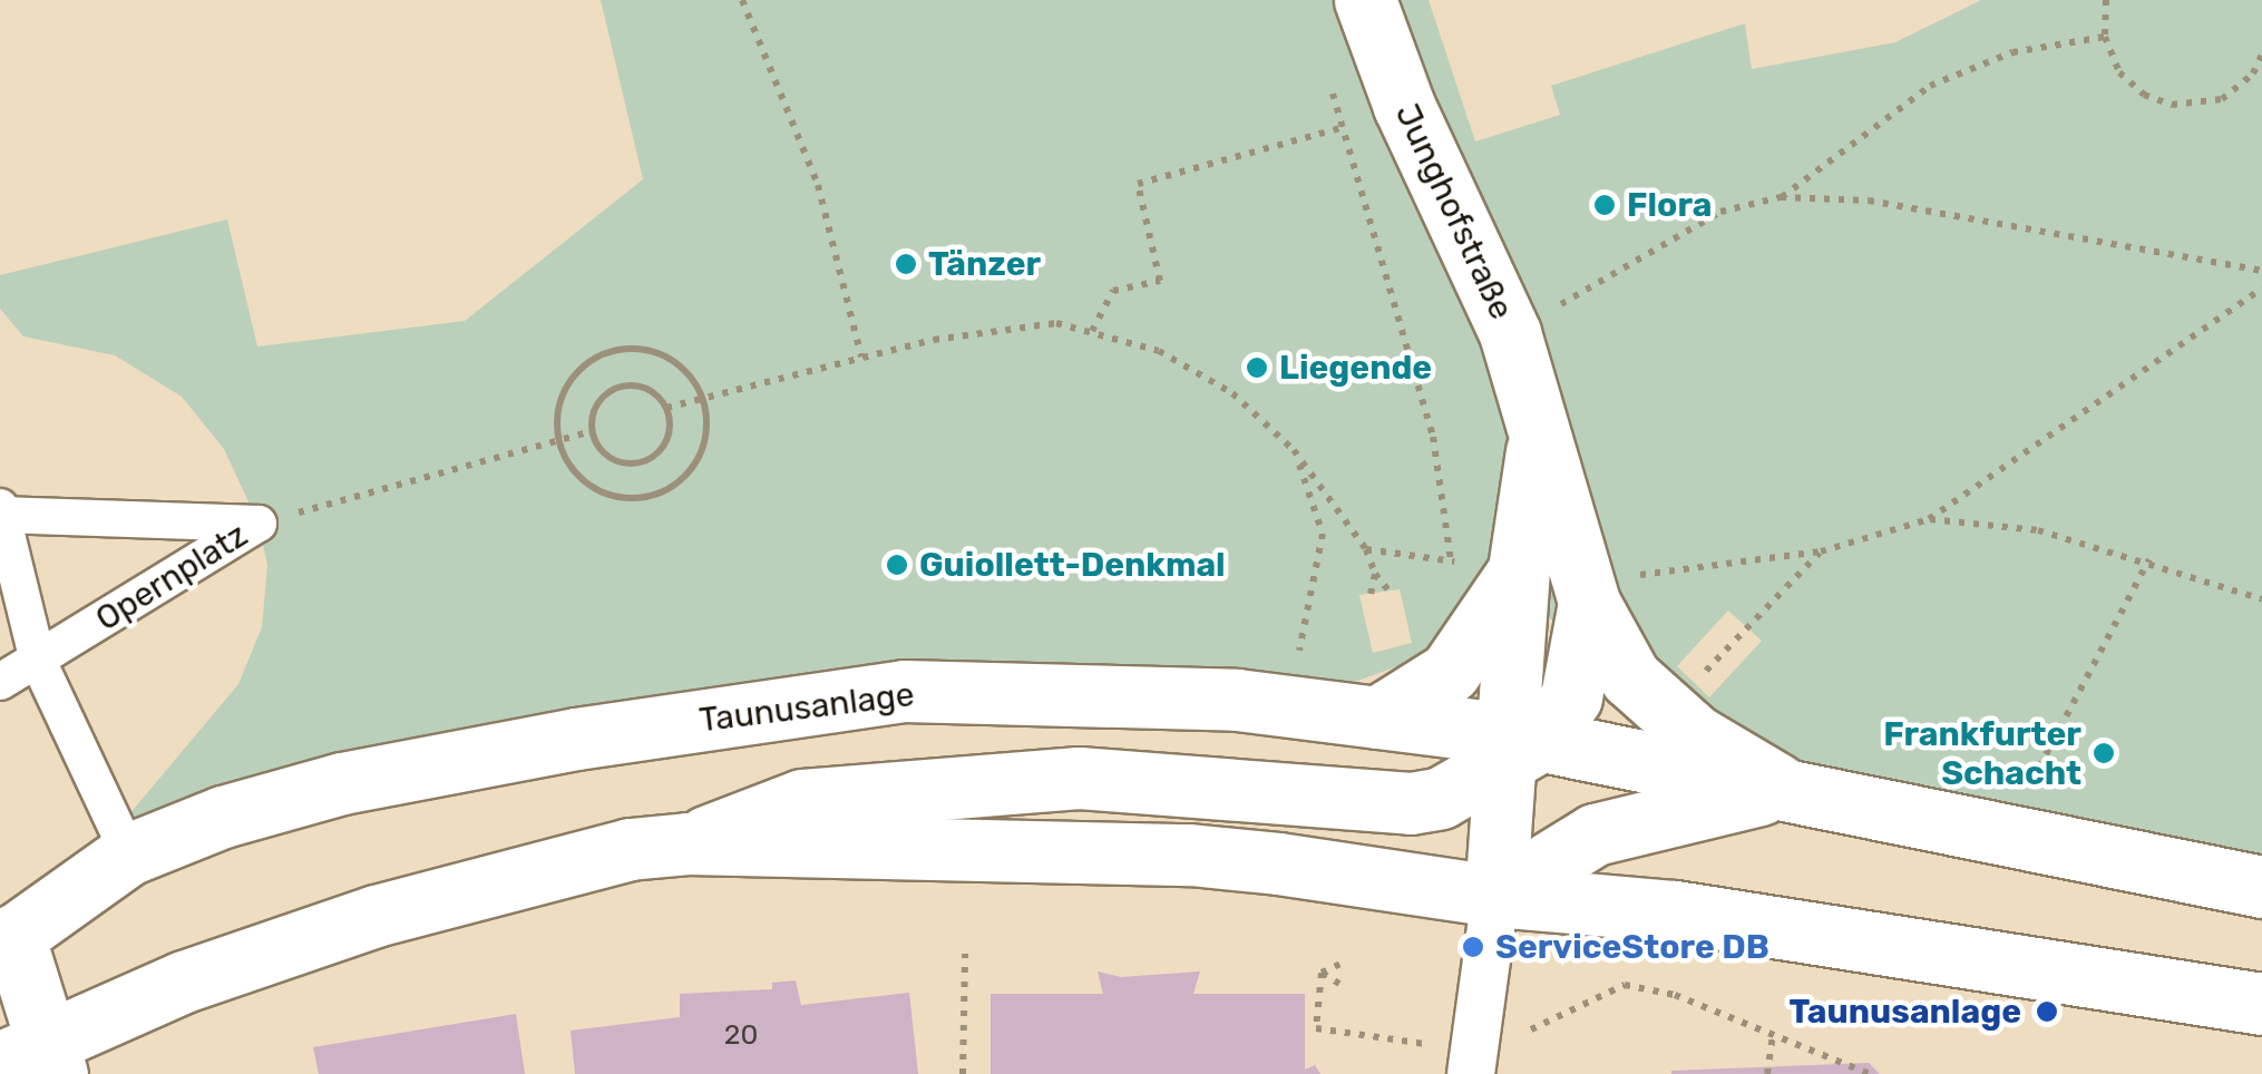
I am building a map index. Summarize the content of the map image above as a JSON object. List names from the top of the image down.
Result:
{
  "streets": {
    "main road": ["Junghofstraße", "Taunusanlage"],
    "street": ["Opernplatz"]
  },
  "crossings": [
    ["Junghofstraße", "Taunusanlage"]
  ],
  "places": [
    "Flora",
    "Tänzer",
    "Liegende",
    "Guiollett-Denkmal",
    "Frankfurter Schacht",
    "ServiceStore DB",
    "Taunusanlage"
  ],
  "house_numbers": ["20"]
}
